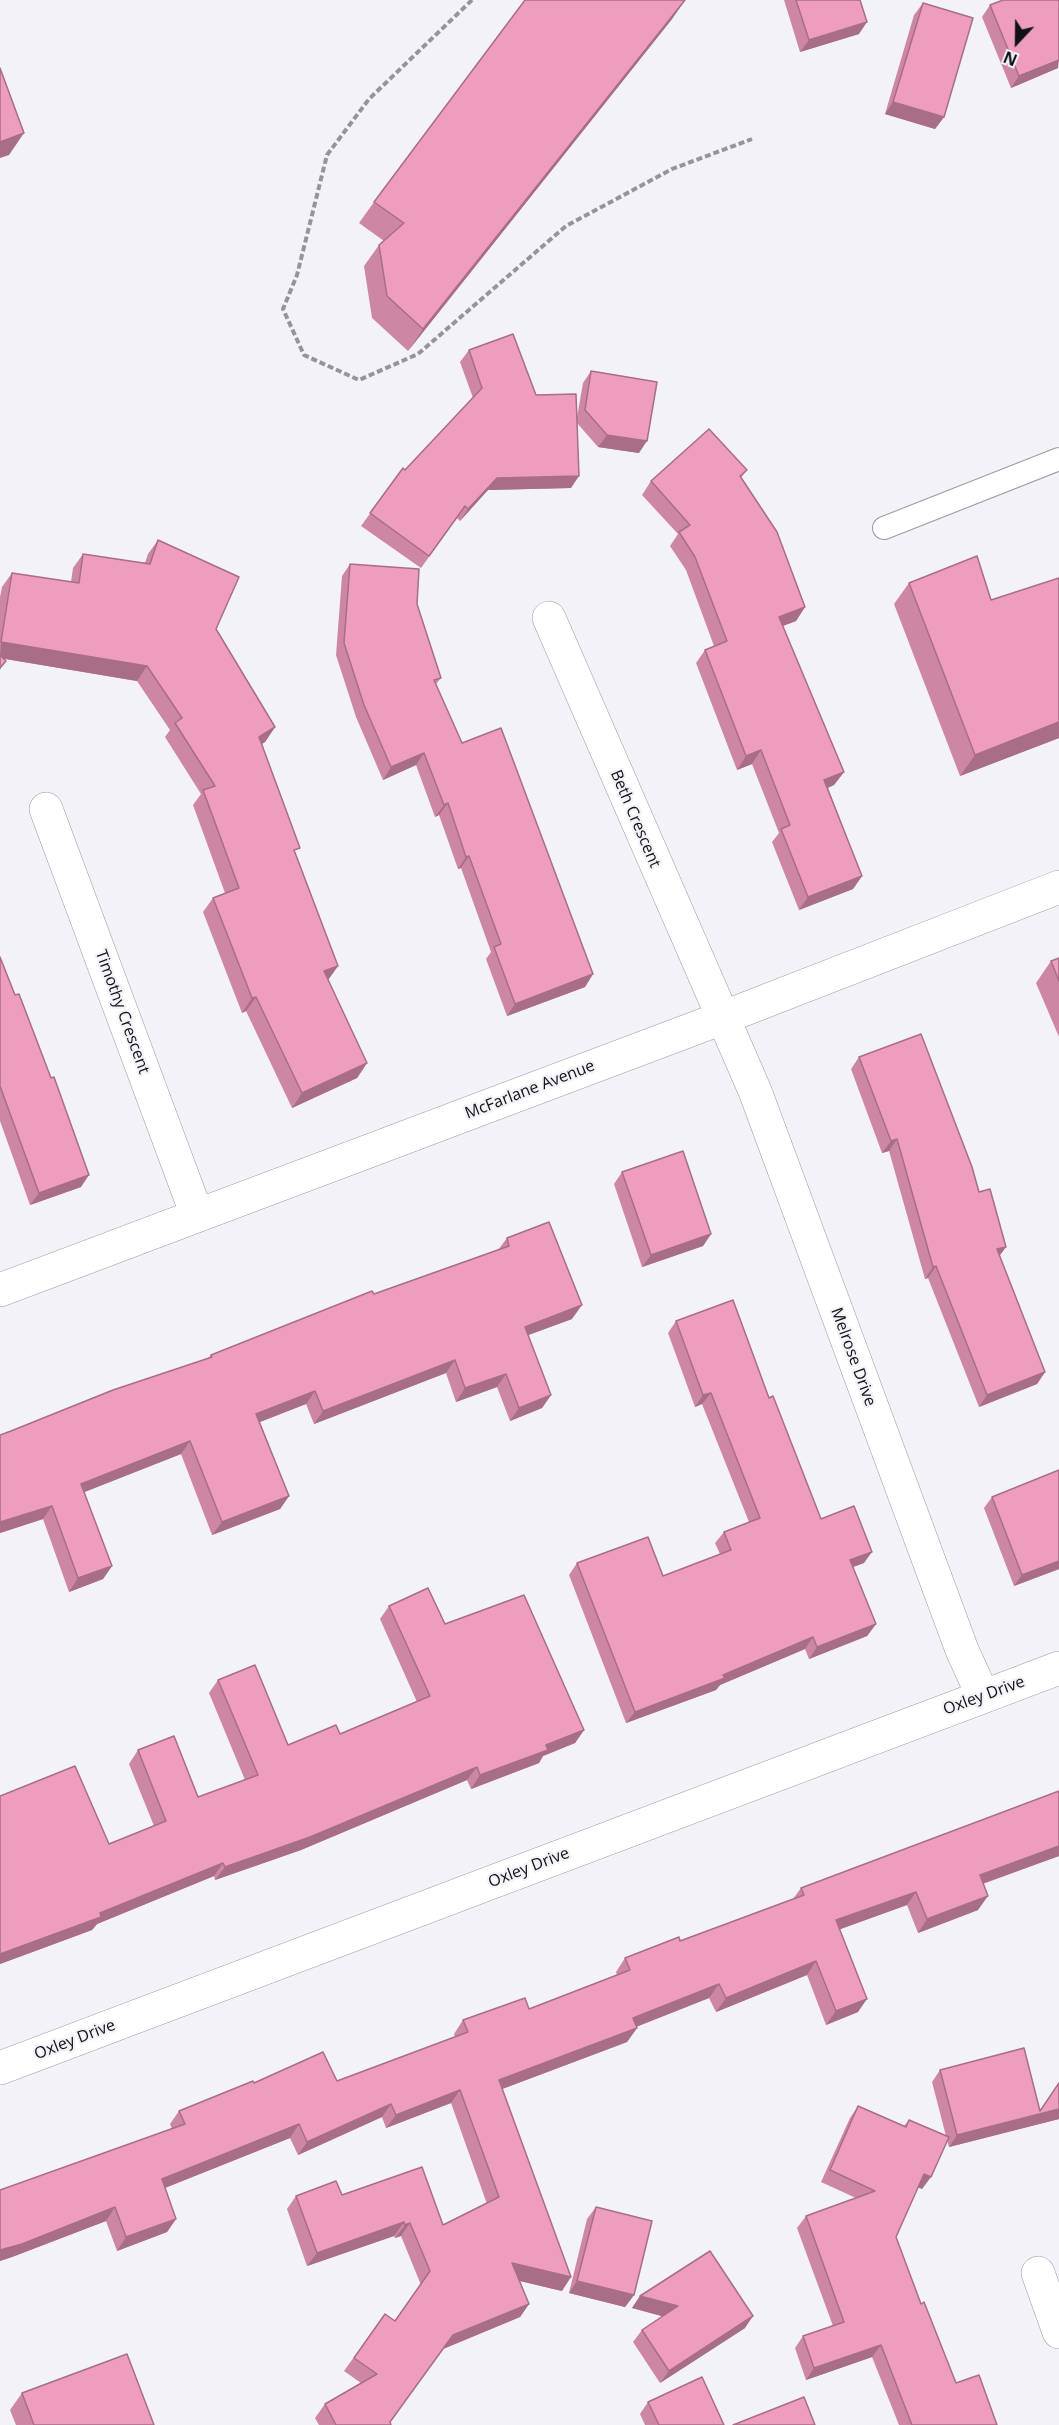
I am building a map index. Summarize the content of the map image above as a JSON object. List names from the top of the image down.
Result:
{
  "streets": {
    "street": [
      "Beth Crescent",
      "Timothy Crescent",
      "McFarlane Avenue",
      "Melrose Drive",
      "Oxley Drive"
    ]
  },
  "crossings": [
    ["Beth Crescent", "McFarlane Avenue"],
    ["Beth Crescent", "Melrose Drive"],
    ["Timothy Crescent", "McFarlane Avenue"],
    ["McFarlane Avenue", "Melrose Drive"],
    ["Melrose Drive", "Oxley Drive"]
  ],
  "north": "bottom"
}
